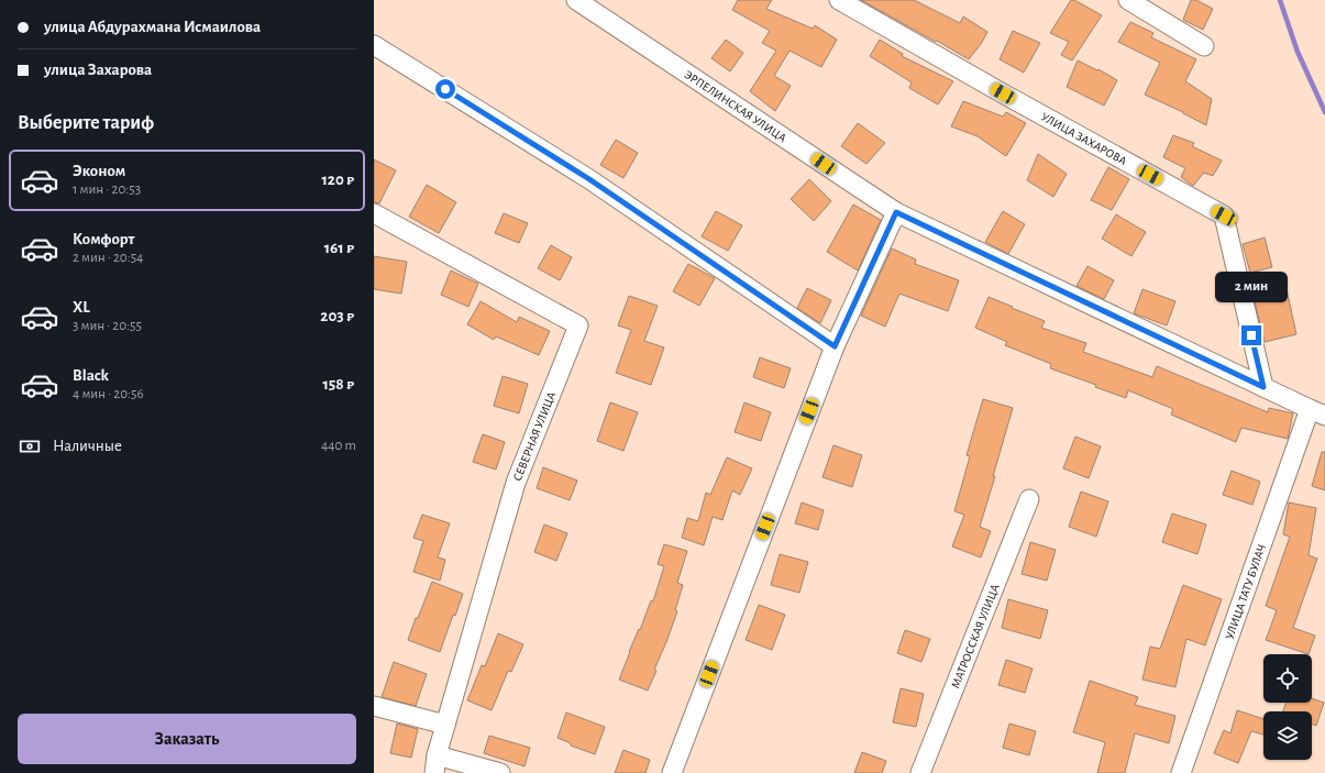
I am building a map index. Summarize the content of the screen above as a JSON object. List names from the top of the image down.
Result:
{
  "streets": {
    "street": [
      "ЭРПЕЛИНСКАЯ УЛИЦА",
      "УЛИЦА ЗАХАРОВА",
      "СЕВЕРНАЯ УЛИЦА",
      "УЛИЦА ТАТУ БУЛАЧ",
      "МАТРОССКАЯ УЛИЦА"
    ]
  },
  "crossings": [
    ["ЭРПЕЛИНСКАЯ УЛИЦА", "УЛИЦА ЗАХАРОВА"],
    ["ЭРПЕЛИНСКАЯ УЛИЦА", "УЛИЦА ТАТУ БУЛАЧ"]
  ],
  "page": {
    "banner": ["улица Абдурахмана Исмаилова", "улица Захарова"],
    "heading": "Выберите тариф",
    "list": [
      {
        "name": "Эконом",
        "note": "1 мин · 20:53",
        "value": "120 ₽"
      },
      {
        "name": "Комфорт",
        "note": "2 мин · 20:54",
        "value": "161 ₽"
      },
      {
        "name": "XL",
        "note": "3 мин · 20:55",
        "value": "203 ₽"
      },
      {
        "name": "Black",
        "note": "4 мин · 20:56",
        "value": "158 ₽"
      }
    ],
    "bubble": "2 мин",
    "pay": ["Наличные", "440 m"],
    "buttons": "Заказать"
  }
}
